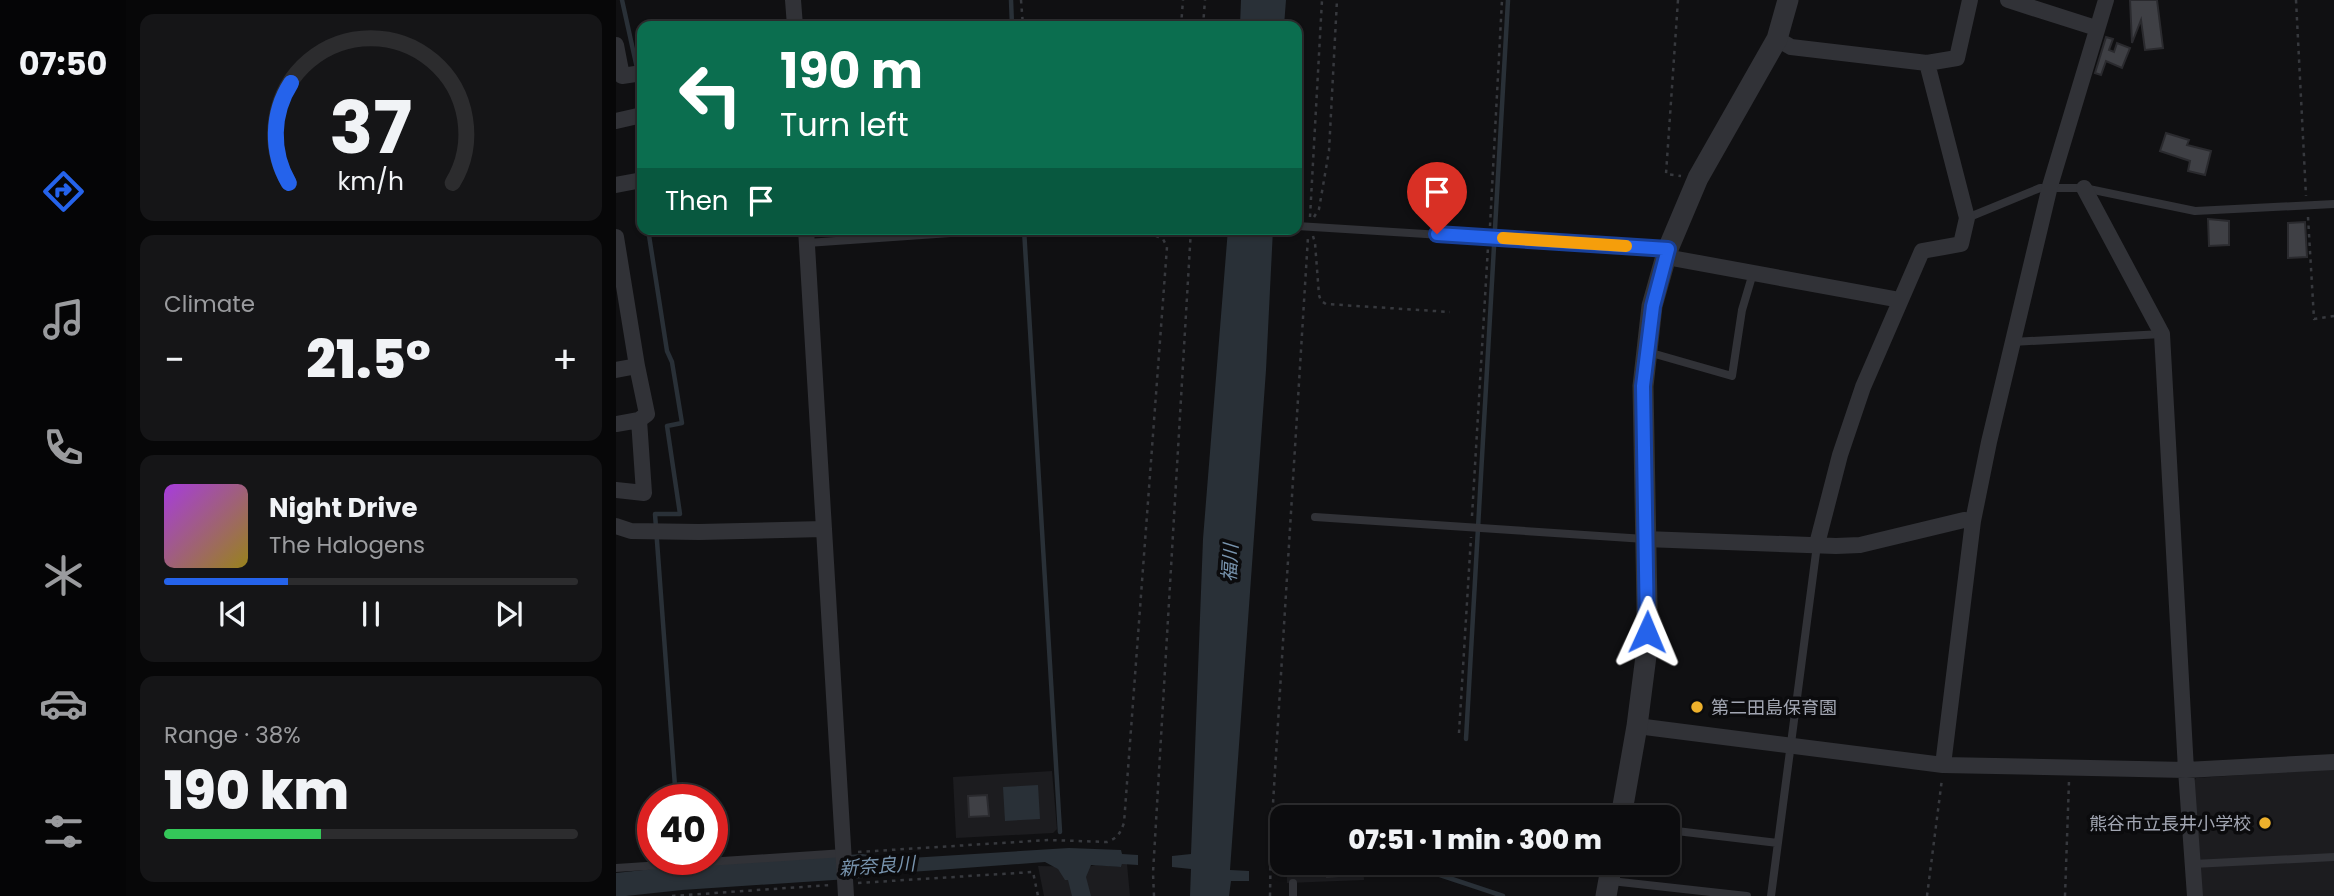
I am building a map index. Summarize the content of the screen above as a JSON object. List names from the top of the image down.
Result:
{
  "water": ["福川", "新奈良川"],
  "places": ["第二田島保育園", "熊谷市立長井小学校"],
  "page": {
    "tabs": "07:50",
    "turn": ["190 m", "Turn left"],
    "then": "Then",
    "tile": [
      "Climate",
      ["Range · 38%", "190 km"]
    ],
    "heat": ["−", "21.5°", "+"],
    "song": ["Night Drive", "The Halogens"],
    "limit": "40",
    "trip": "07:51 · 1 min · 300 m",
    "gauge": ["37", "km/h"]
  }
}
